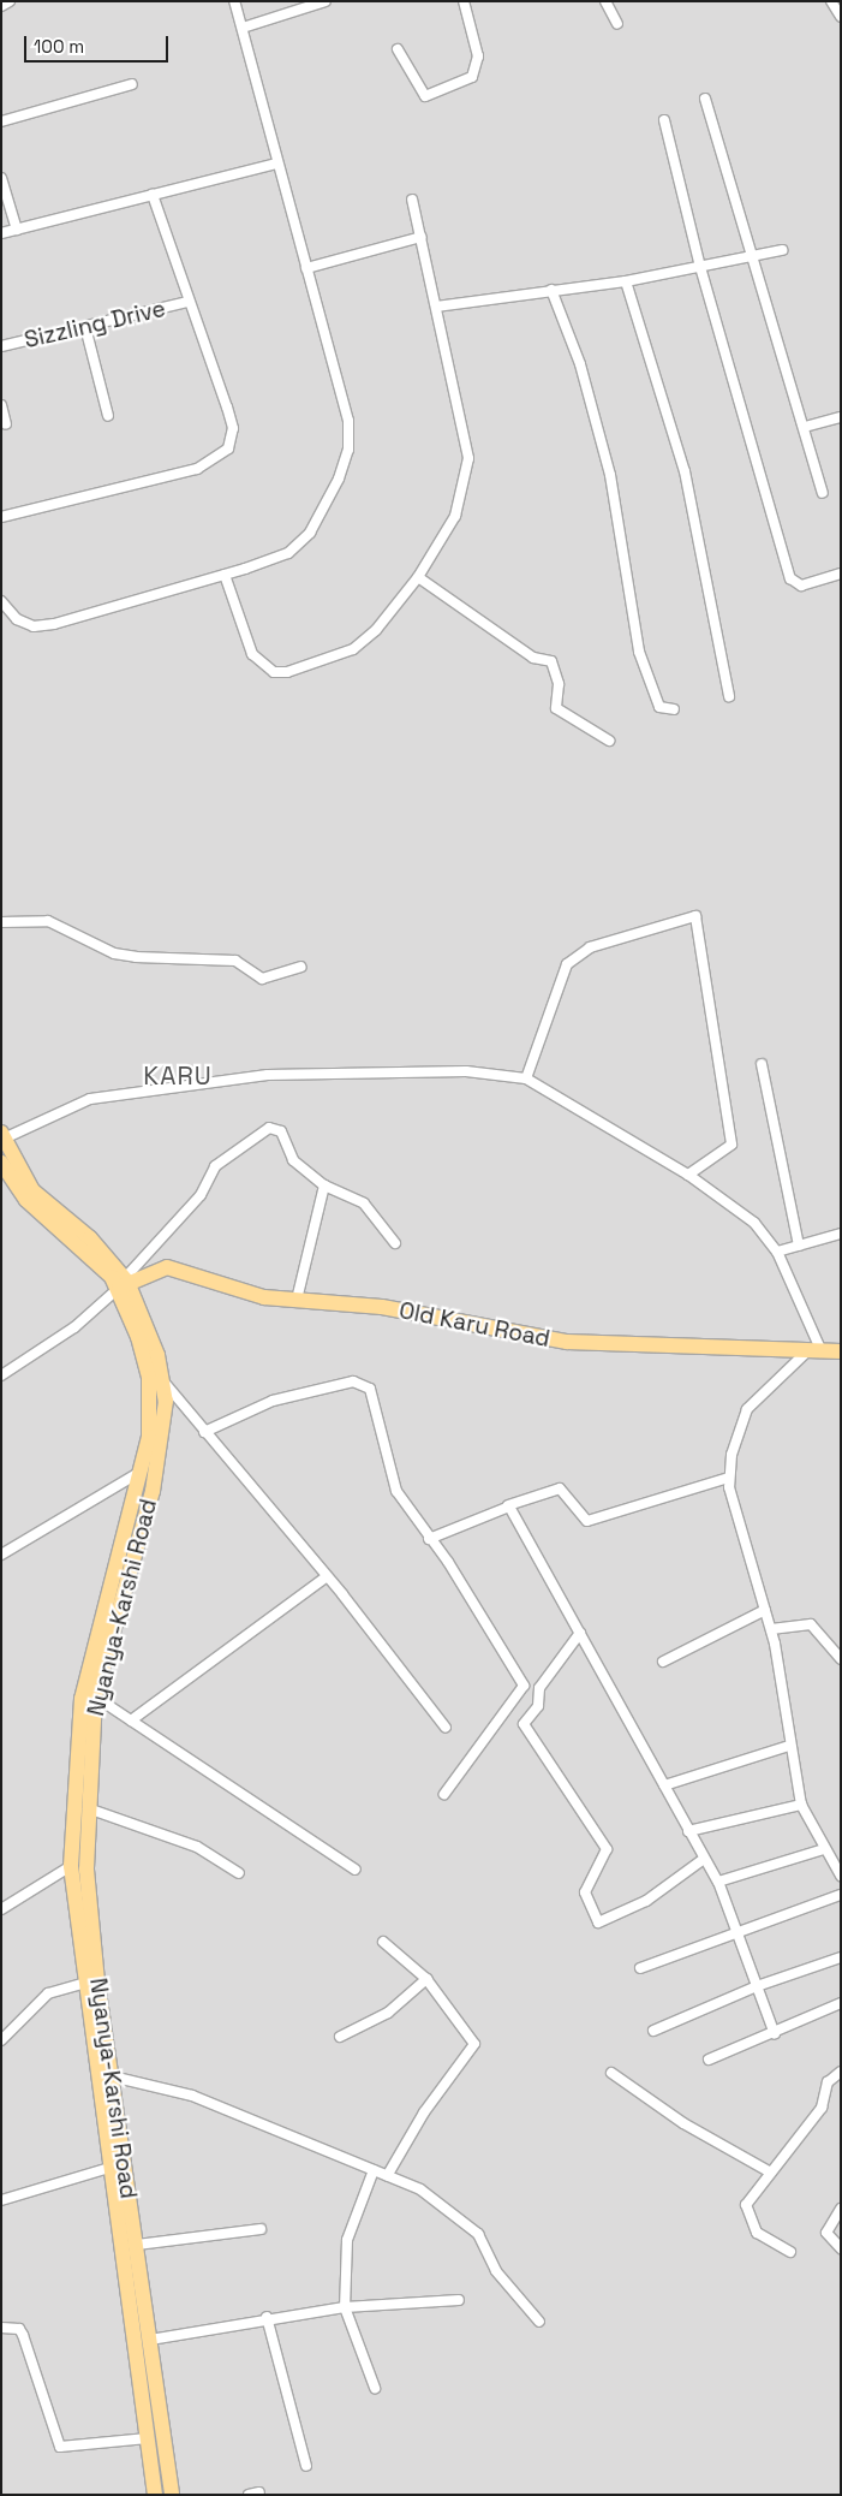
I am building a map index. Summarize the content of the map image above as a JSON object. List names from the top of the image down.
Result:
{
  "streets": {
    "main road": ["Old Karu Road", "Nyanya-Karshi Road"],
    "street": ["Sizzling Drive"]
  },
  "crossings": [
    ["Old Karu Road", "Nyanya-Karshi Road"]
  ],
  "districts": ["KARU"],
  "scale_bar": "100 m"
}
